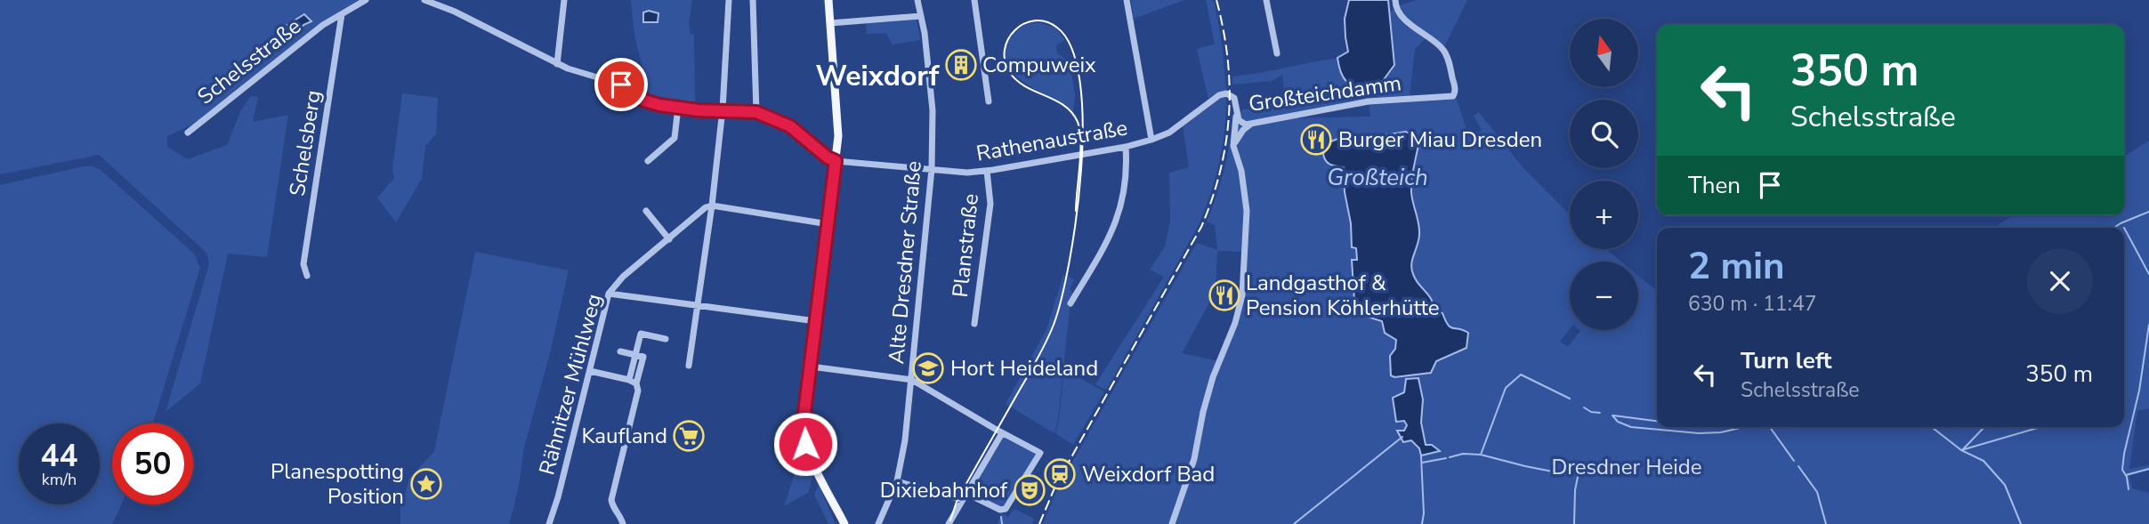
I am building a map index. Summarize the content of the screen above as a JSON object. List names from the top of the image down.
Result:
{
  "streets": {
    "street": [
      "Schelsstraße",
      "Großteichdamm",
      "Rathenaustraße",
      "Schelsberg",
      "Planstraße",
      "Alte Dresdner Straße",
      "Rähnitzer Mühlweg"
    ]
  },
  "crossings": [
    ["Schelsstraße", "Schelsberg"],
    ["Großteichdamm", "Rathenaustraße"],
    ["Rathenaustraße", "Planstraße"],
    ["Rathenaustraße", "Alte Dresdner Straße"]
  ],
  "districts": ["Weixdorf"],
  "water": ["Großteich"],
  "parks": ["Dresdner Heide"],
  "places": {
    "building": ["Compuweix"],
    "restaurant": ["Burger Miau Dresden", "Landgasthof & Pension Köhlerhütte"],
    "school or university": ["Hort Heideland"],
    "supermarket": ["Kaufland"],
    "station": ["Weixdorf Bad"],
    "place": ["Planespotting Position"],
    "theatre": ["Dixiebahnhof"]
  },
  "north": "top",
  "page": {
    "map_buttons": ["+", "−"],
    "turn": ["350 m", "Schelsstraße"],
    "then": "Then",
    "heading": ["2 min", "630 m · 11:47"],
    "list": [
      {
        "name": "Turn left",
        "note": "Schelsstraße",
        "value": "350 m"
      }
    ],
    "speed": "44 km/h",
    "limit": "50"
  }
}
